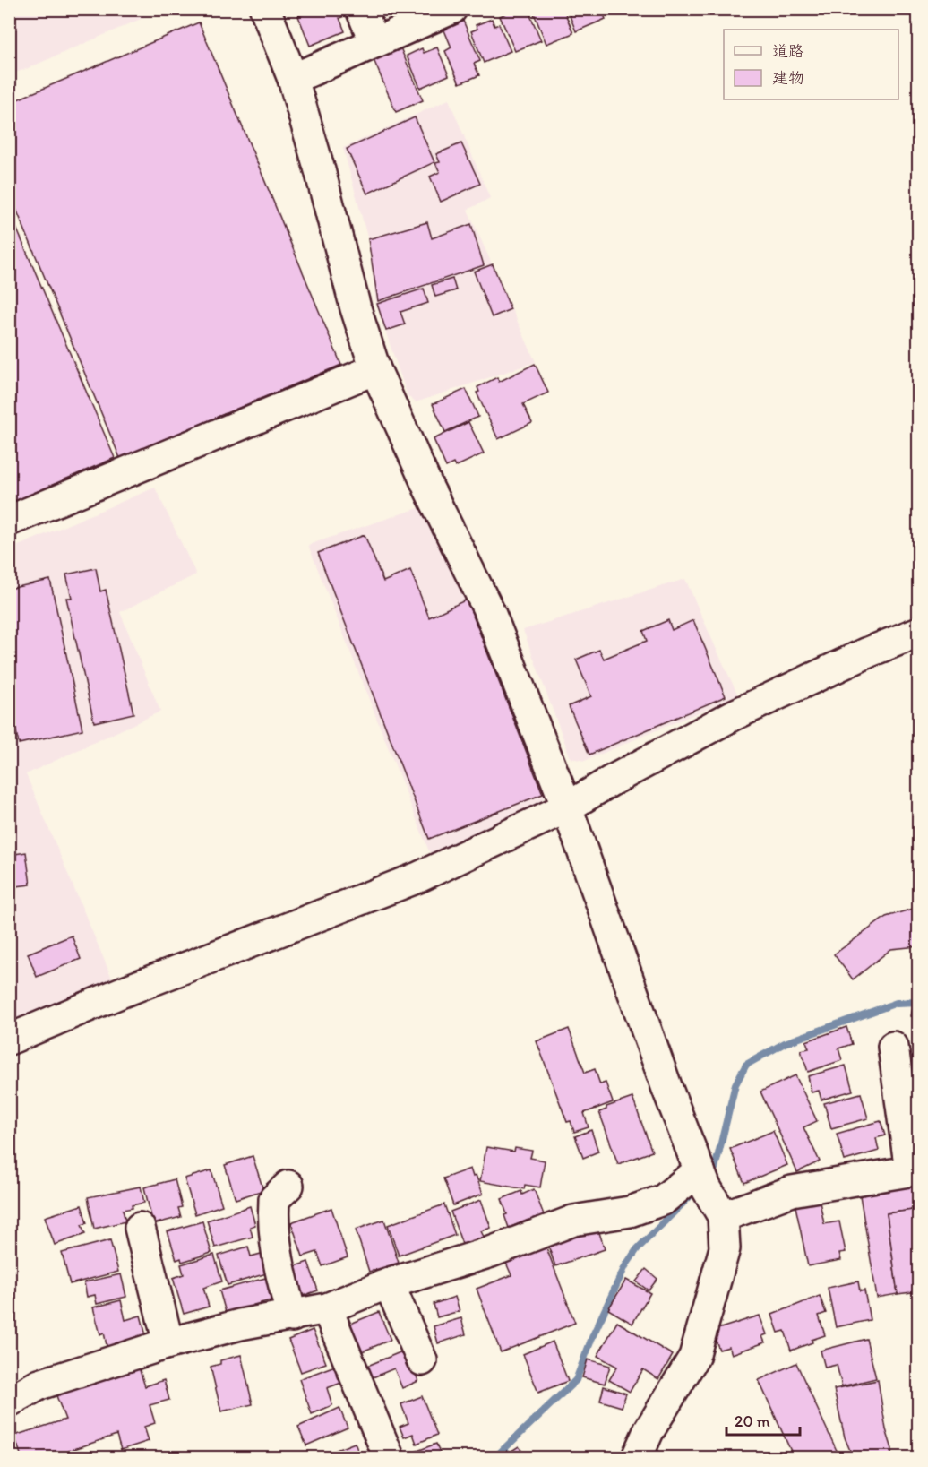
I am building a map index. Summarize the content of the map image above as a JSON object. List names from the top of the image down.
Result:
{
  "legend": ["道路", "建物"],
  "scale_bar": "20 m"
}
